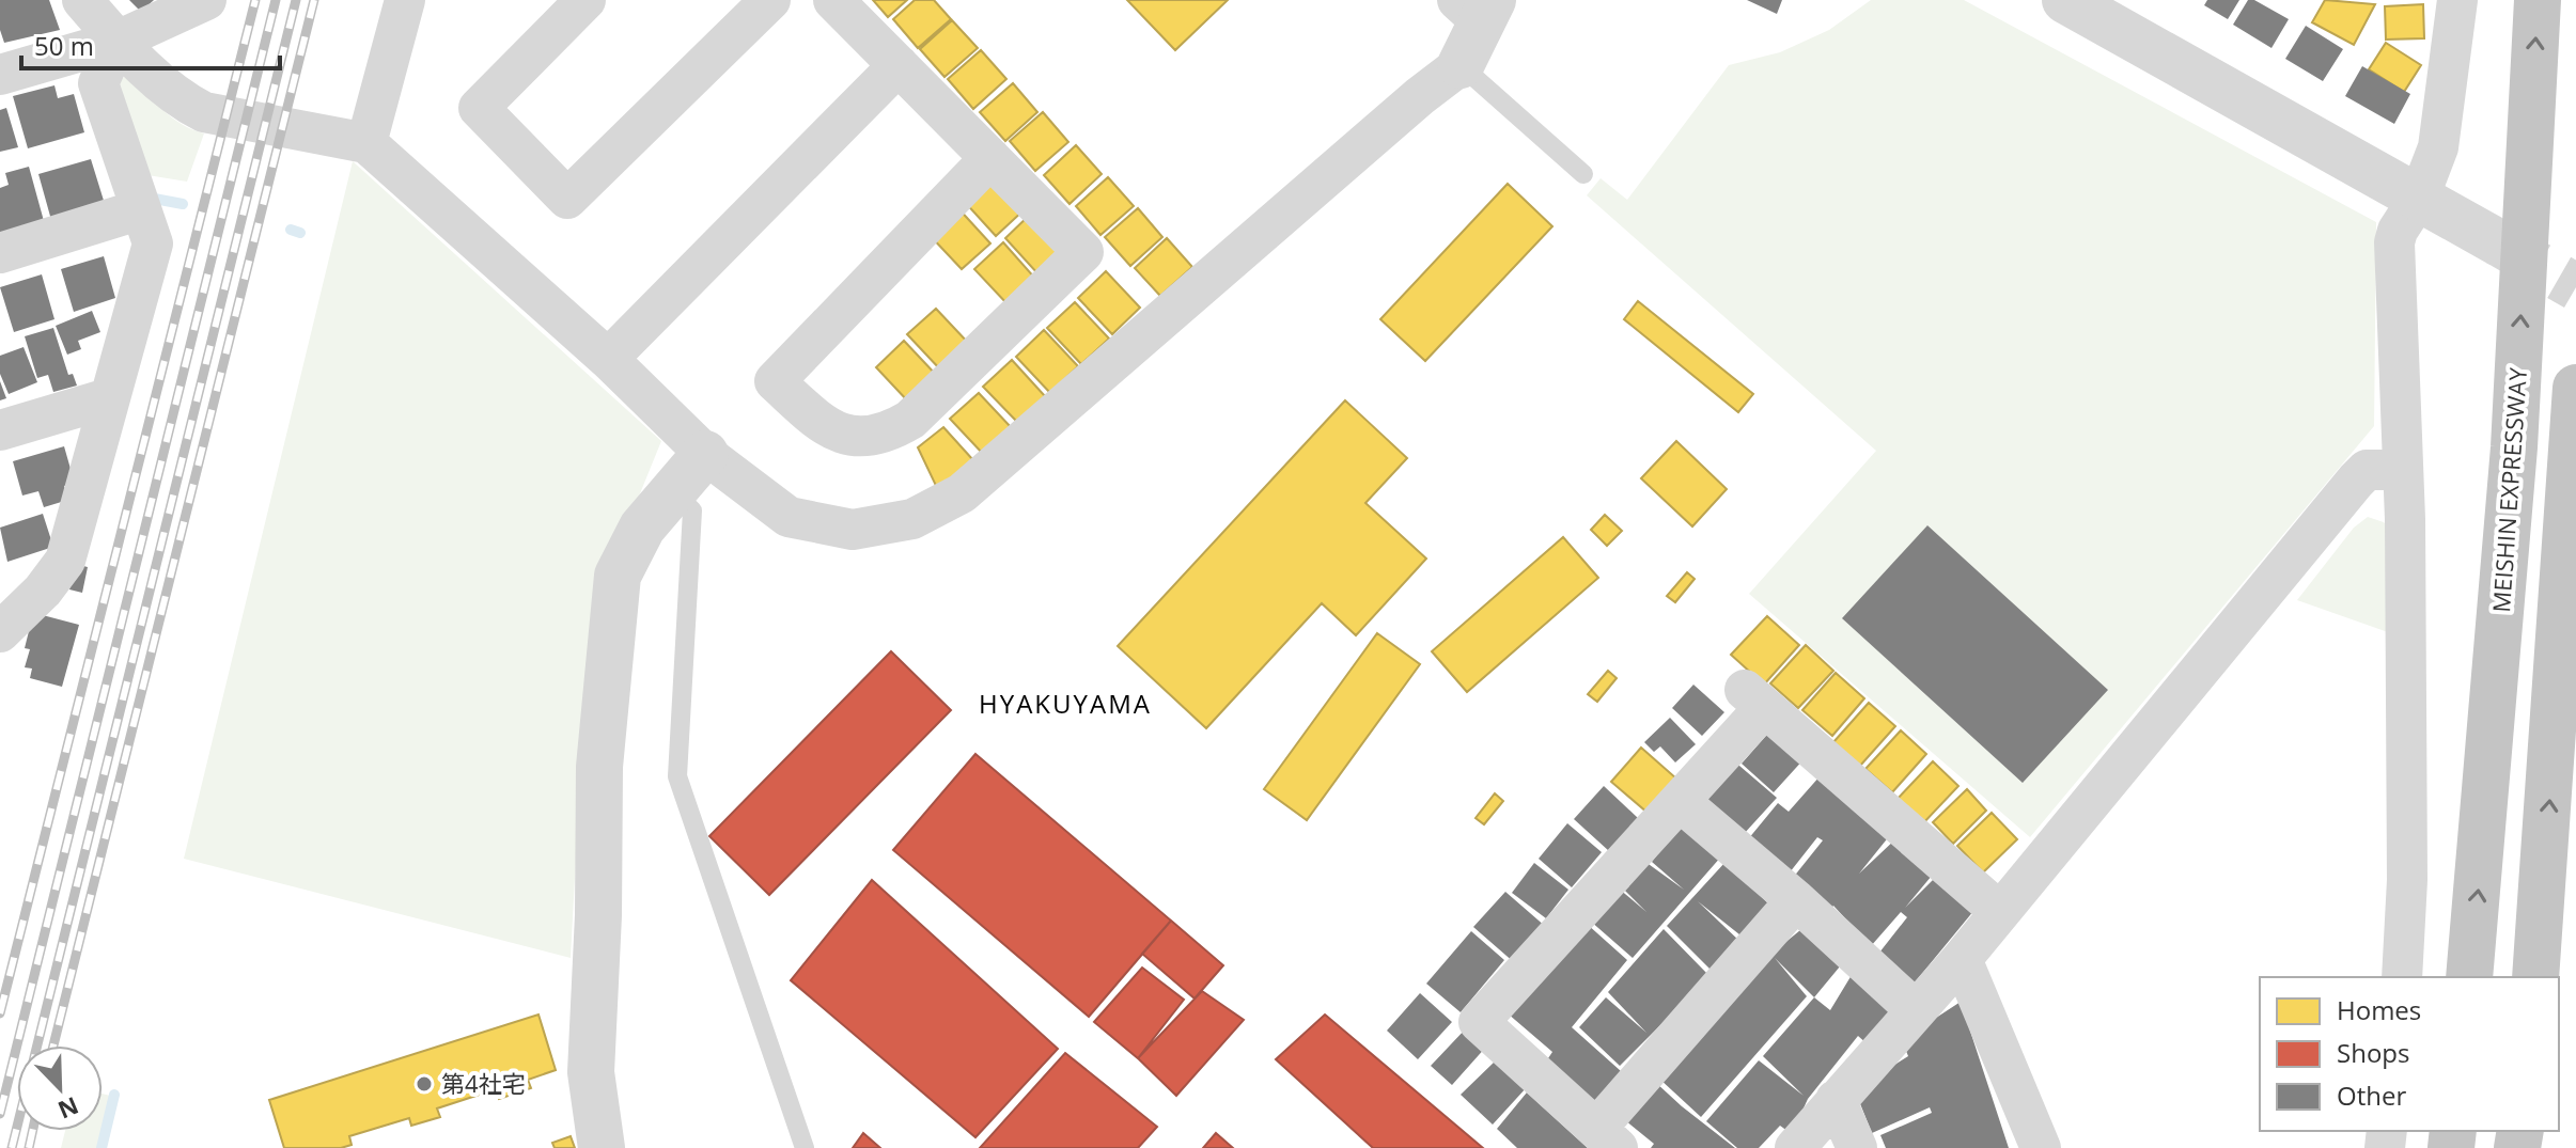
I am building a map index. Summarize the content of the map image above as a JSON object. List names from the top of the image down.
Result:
{
  "streets": {
    "highway": ["MEISHIN EXPRESSWAY"]
  },
  "districts": ["HYAKUYAMA"],
  "places": ["第4社宅"],
  "legend": ["Homes", "Shops", "Other"],
  "scale_bar": "50 m",
  "north": "bottom right"
}
